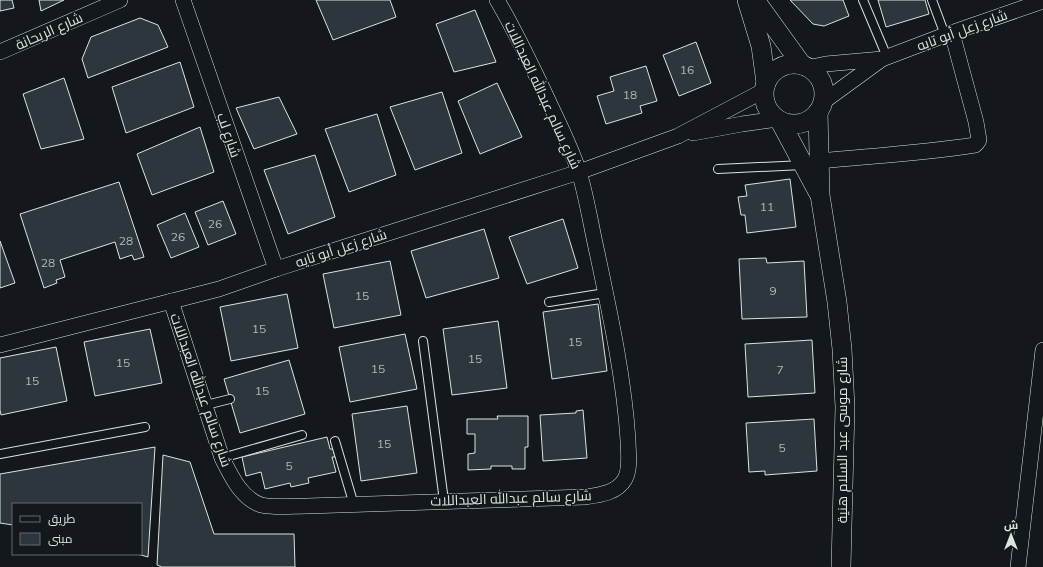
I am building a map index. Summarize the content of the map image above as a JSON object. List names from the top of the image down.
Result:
{
  "streets": {
    "street": [
      "شارع زعل أبو تايه",
      "شارع الريحانة",
      "شارع سالم عبدالله العبداللات",
      "شارع لب",
      "شارع موسى عبد السلام هنية"
    ]
  },
  "crossings": [
    ["شارع زعل أبو تايه", "شارع سالم عبدالله العبداللات"],
    ["شارع زعل أبو تايه", "شارع لب"],
    ["شارع زعل أبو تايه", "شارع موسى عبد السلام هنية"]
  ],
  "house_numbers": [
    "16",
    "18",
    "11",
    "26",
    "26",
    "28",
    "28",
    "9",
    "15",
    "15",
    "15",
    "15",
    "15",
    "15",
    "7",
    "15",
    "15",
    "15",
    "5",
    "5"
  ],
  "legend": ["طريق", "مبنى"],
  "north": "top"
}
